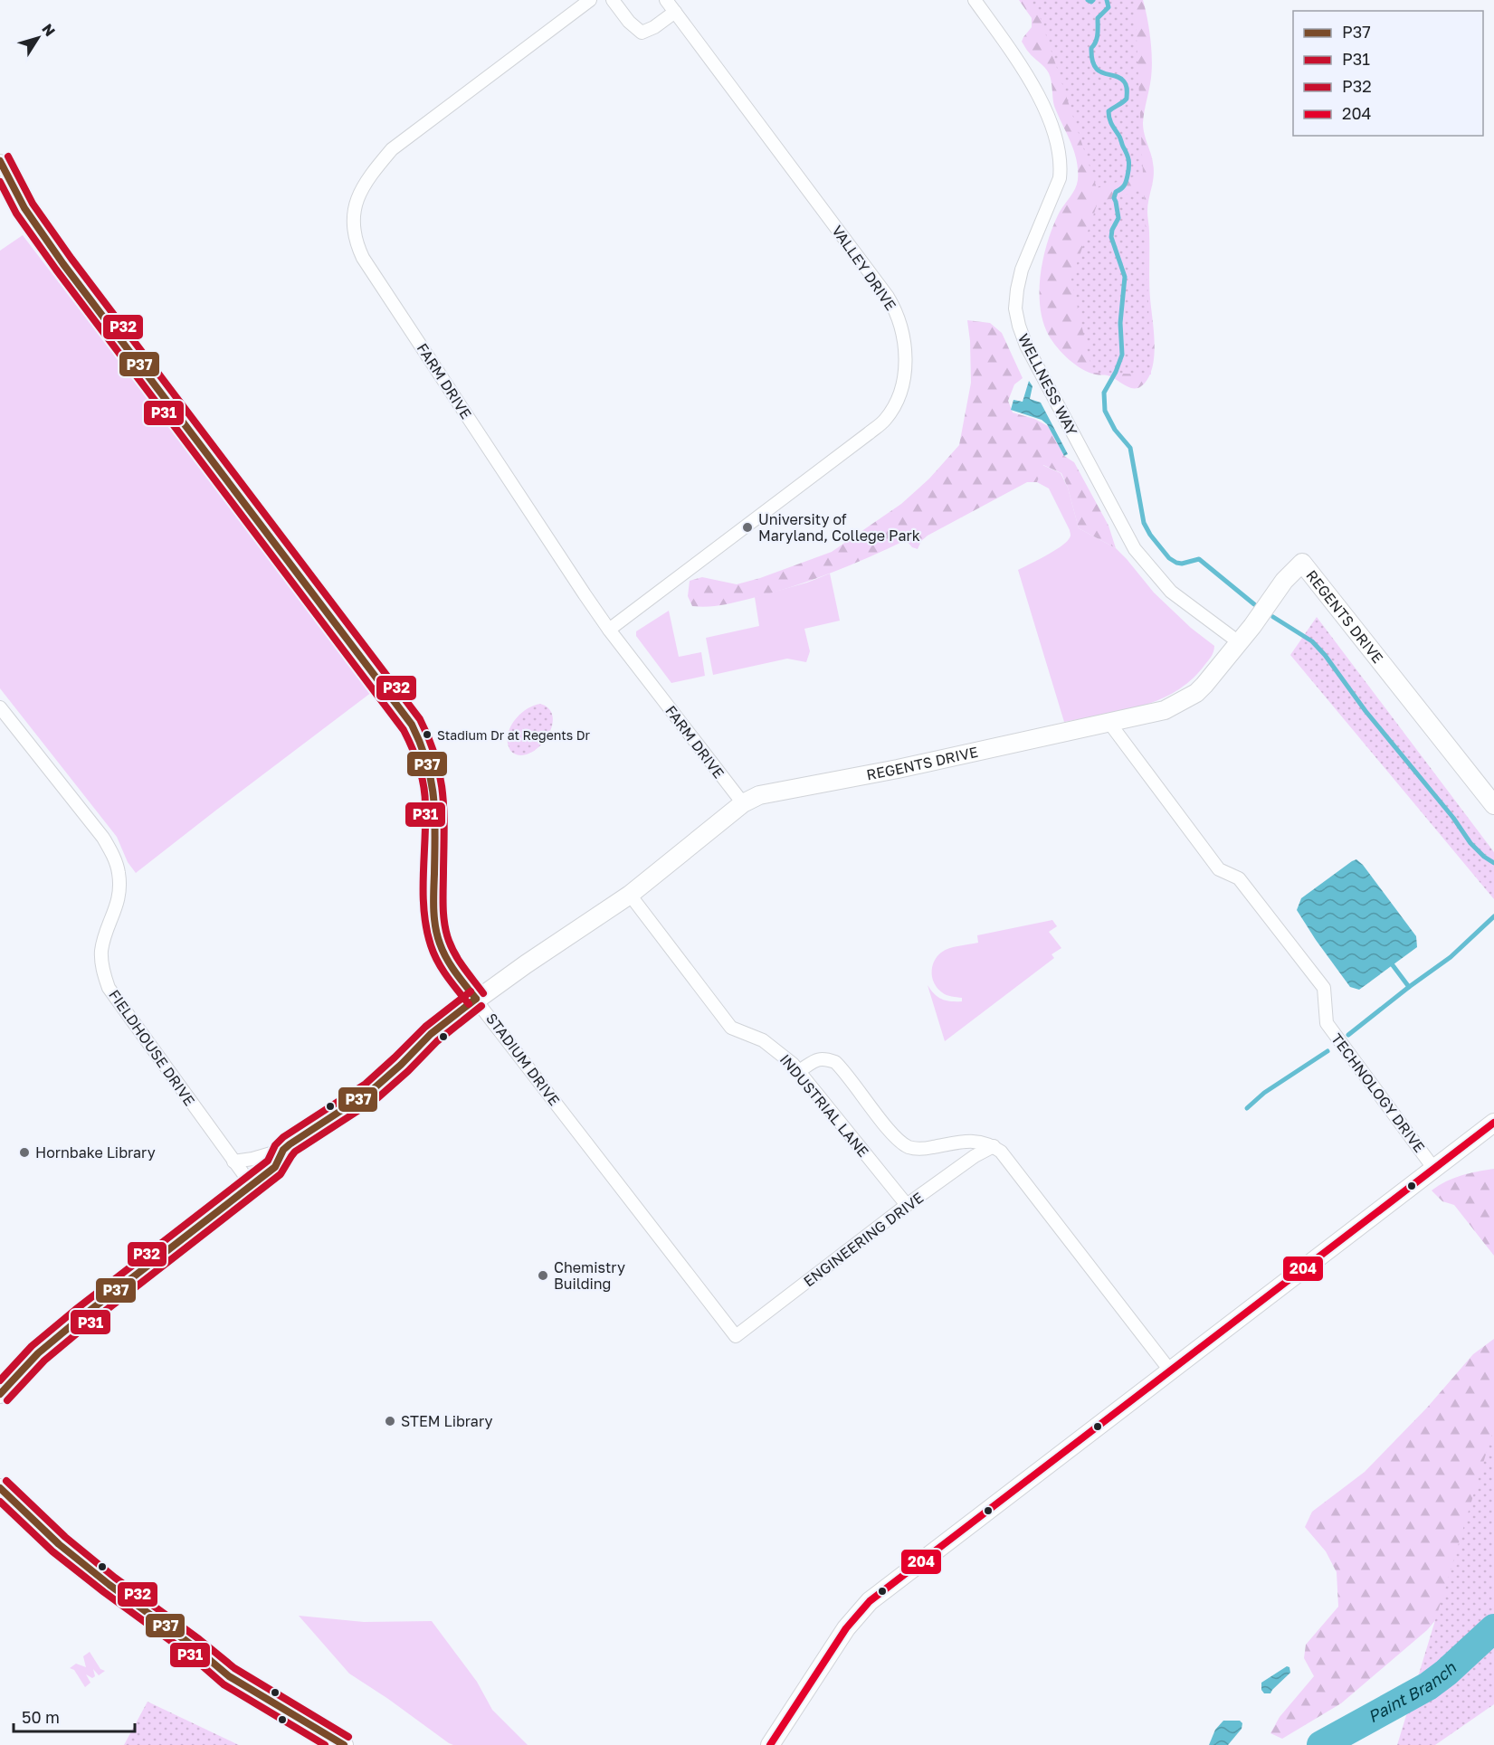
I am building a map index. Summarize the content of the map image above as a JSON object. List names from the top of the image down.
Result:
{
  "streets": {
    "street": [
      "VALLEY DRIVE",
      "FARM DRIVE",
      "WELLNESS WAY",
      "REGENTS DRIVE",
      "FIELDHOUSE DRIVE",
      "STADIUM DRIVE",
      "TECHNOLOGY DRIVE",
      "INDUSTRIAL LANE",
      "ENGINEERING DRIVE"
    ]
  },
  "crossings": [
    ["VALLEY DRIVE", "FARM DRIVE"],
    ["FARM DRIVE", "REGENTS DRIVE"],
    ["WELLNESS WAY", "REGENTS DRIVE"],
    ["REGENTS DRIVE", "FIELDHOUSE DRIVE"],
    ["REGENTS DRIVE", "STADIUM DRIVE"],
    ["REGENTS DRIVE", "TECHNOLOGY DRIVE"],
    ["REGENTS DRIVE", "INDUSTRIAL LANE"],
    ["STADIUM DRIVE", "ENGINEERING DRIVE"],
    ["INDUSTRIAL LANE", "ENGINEERING DRIVE"]
  ],
  "water": ["Paint Branch"],
  "places": [
    "University of Maryland, College Park",
    "Stadium Dr at Regents Dr",
    "Hornbake Library",
    "Chemistry Building",
    "STEM Library"
  ],
  "lines": [
    "transit line P32",
    "transit line P37",
    "transit line P31",
    "transit line 204"
  ],
  "legend": [
    "P37",
    "P31",
    "P32",
    "204"
  ],
  "scale_bar": "50 m",
  "north": "top right"
}
